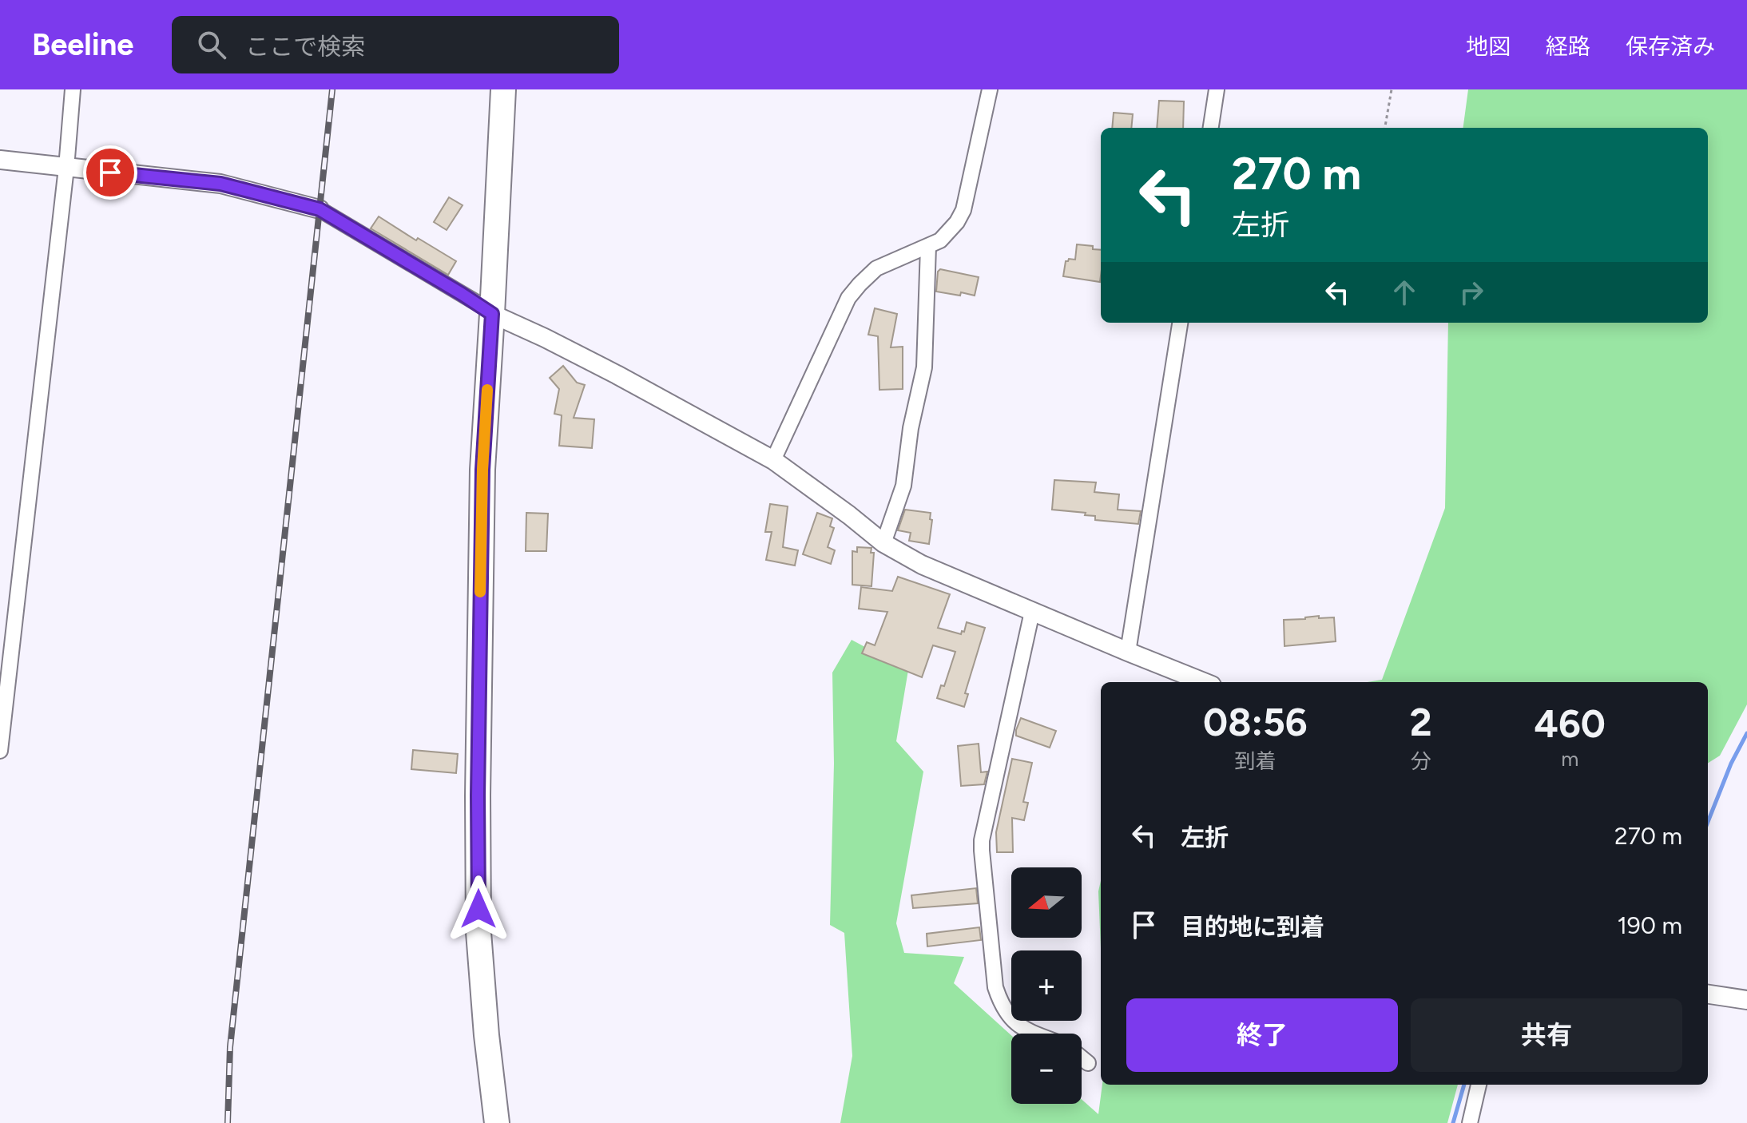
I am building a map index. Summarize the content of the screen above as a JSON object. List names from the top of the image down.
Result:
{
  "north": "left",
  "page": {
    "header": "Beeline",
    "search": "ここで検索",
    "nav": ["地図", "経路", "保存済み"],
    "turn": ["270 m", "左折"],
    "eta": [
      "08:56",
      "到着",
      "2",
      "分",
      "460",
      "m"
    ],
    "list": [
      {
        "name": "左折",
        "value": "270 m"
      },
      {
        "name": "目的地に到着",
        "value": "190 m"
      }
    ],
    "map_buttons": ["+", "−"],
    "buttons": ["終了", "共有"]
  }
}
